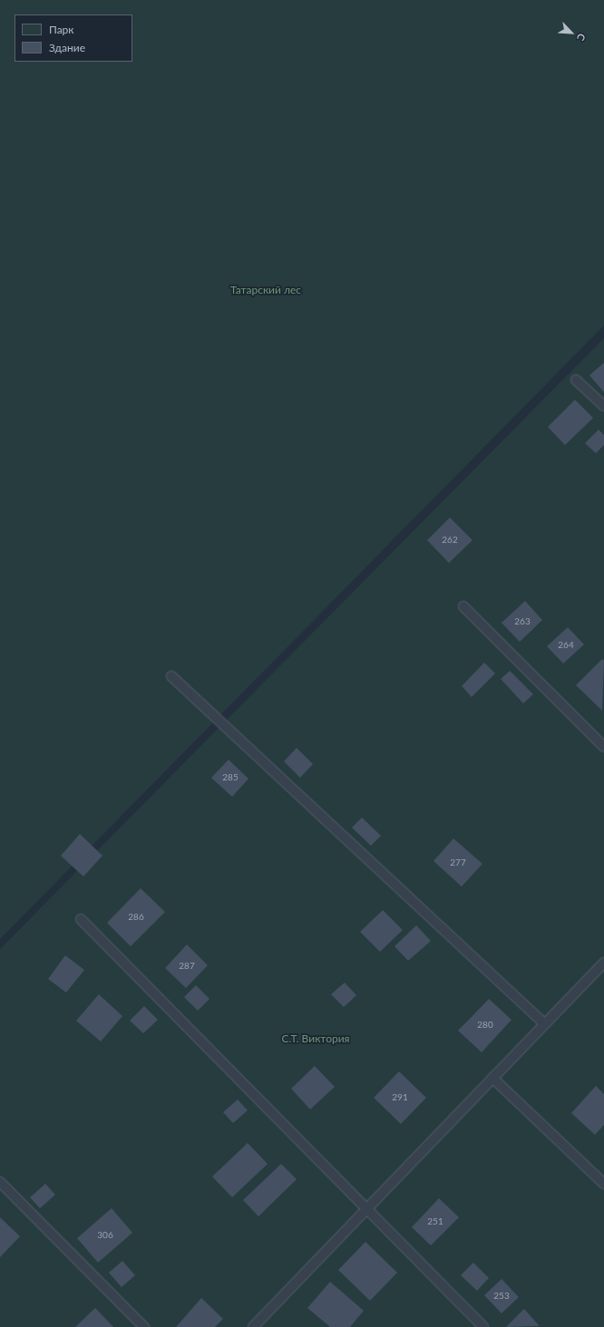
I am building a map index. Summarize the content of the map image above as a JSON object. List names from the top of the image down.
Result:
{
  "parks": ["Татарский лес", "С.Т. Виктория"],
  "house_numbers": [
    "262",
    "263",
    "264",
    "285",
    "277",
    "286",
    "287",
    "280",
    "291",
    "251",
    "306",
    "253"
  ],
  "legend": ["Парк", "Здание"],
  "north": "bottom right"
}
